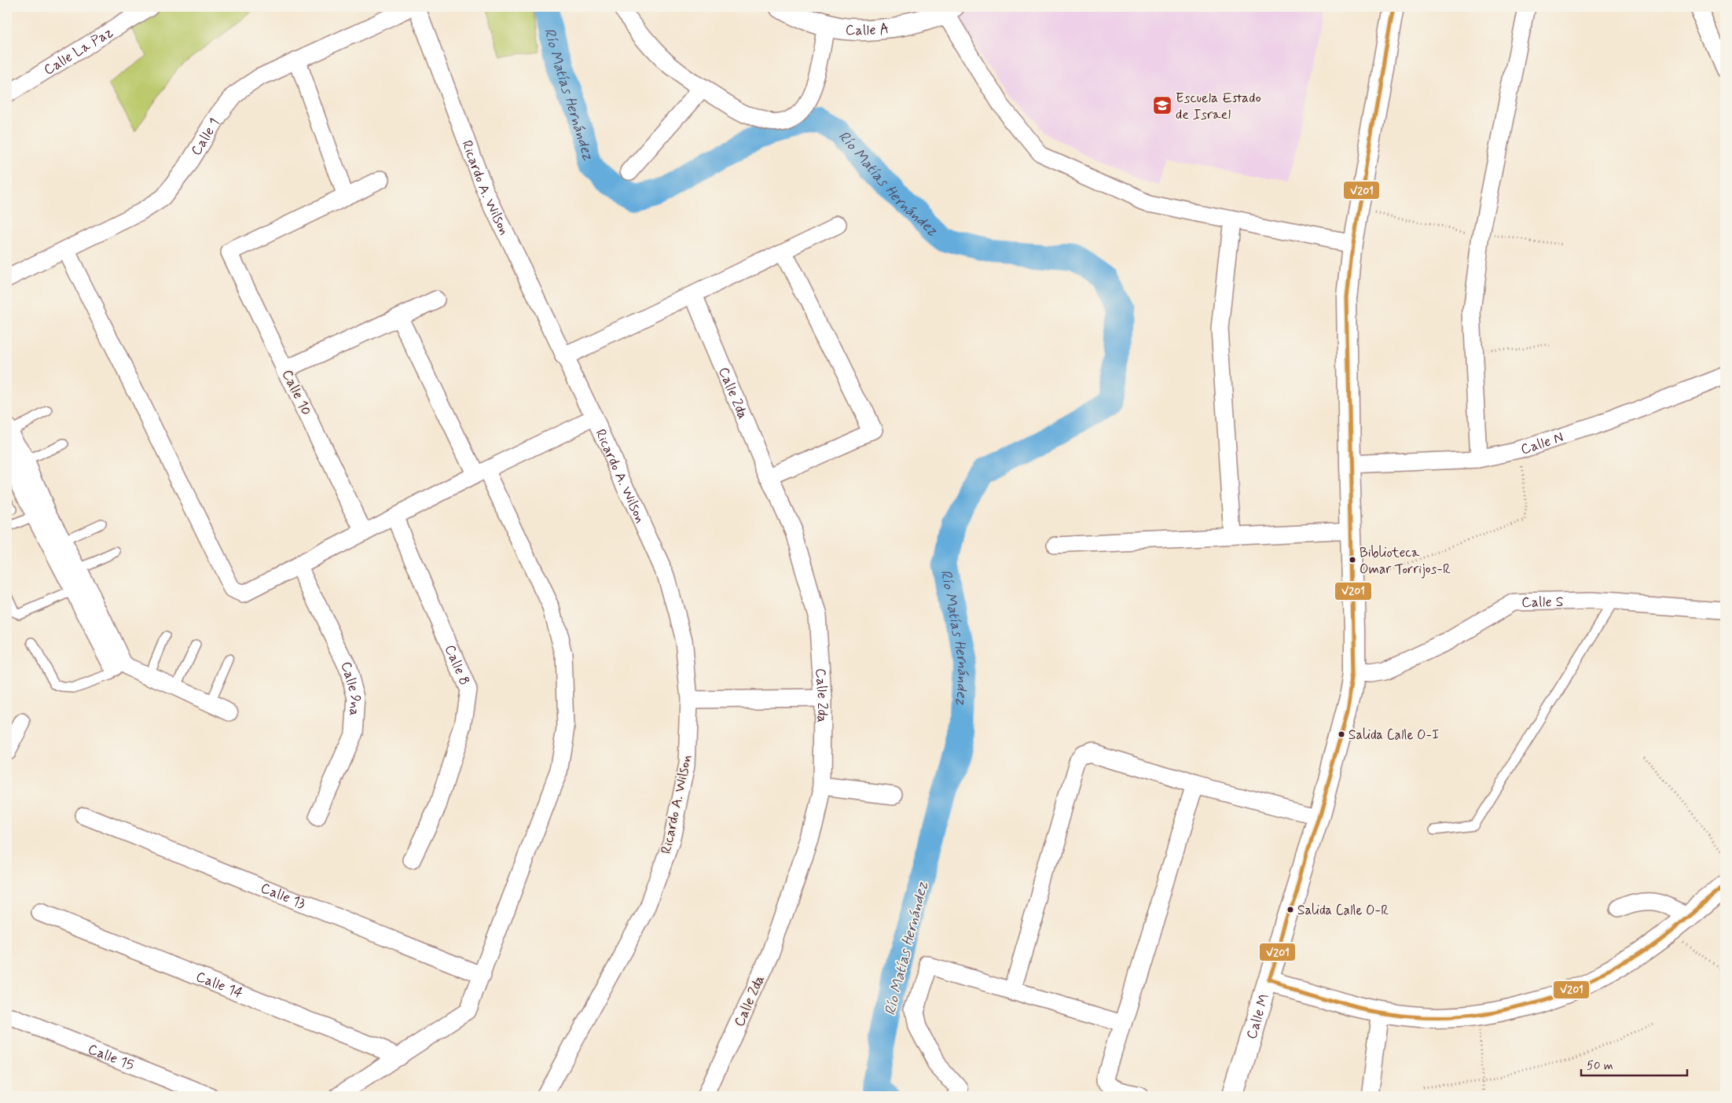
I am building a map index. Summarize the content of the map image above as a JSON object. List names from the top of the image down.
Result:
{
  "streets": {
    "street": [
      "Calle A",
      "Calle La Paz",
      "Calle 1",
      "Ricardo A. Wilson",
      "Calle 10",
      "Calle 2da",
      "Calle N",
      "Calle S",
      "Calle 8",
      "Calle 9na",
      "Calle 13",
      "Calle 14",
      "Calle M",
      "Calle 15"
    ]
  },
  "crossings": [
    ["Calle N", "Calle M"],
    ["Calle S", "Calle M"]
  ],
  "water": ["Río Matías Hernández"],
  "places": {
    "school or university": ["Escuela Estado de Israel"],
    "other": ["Biblioteca Omar Torrijos-R", "Salida Calle O-I", "Salida Calle O-R"]
  },
  "lines": ["transit line V201"],
  "scale_bar": "50 m"
}
